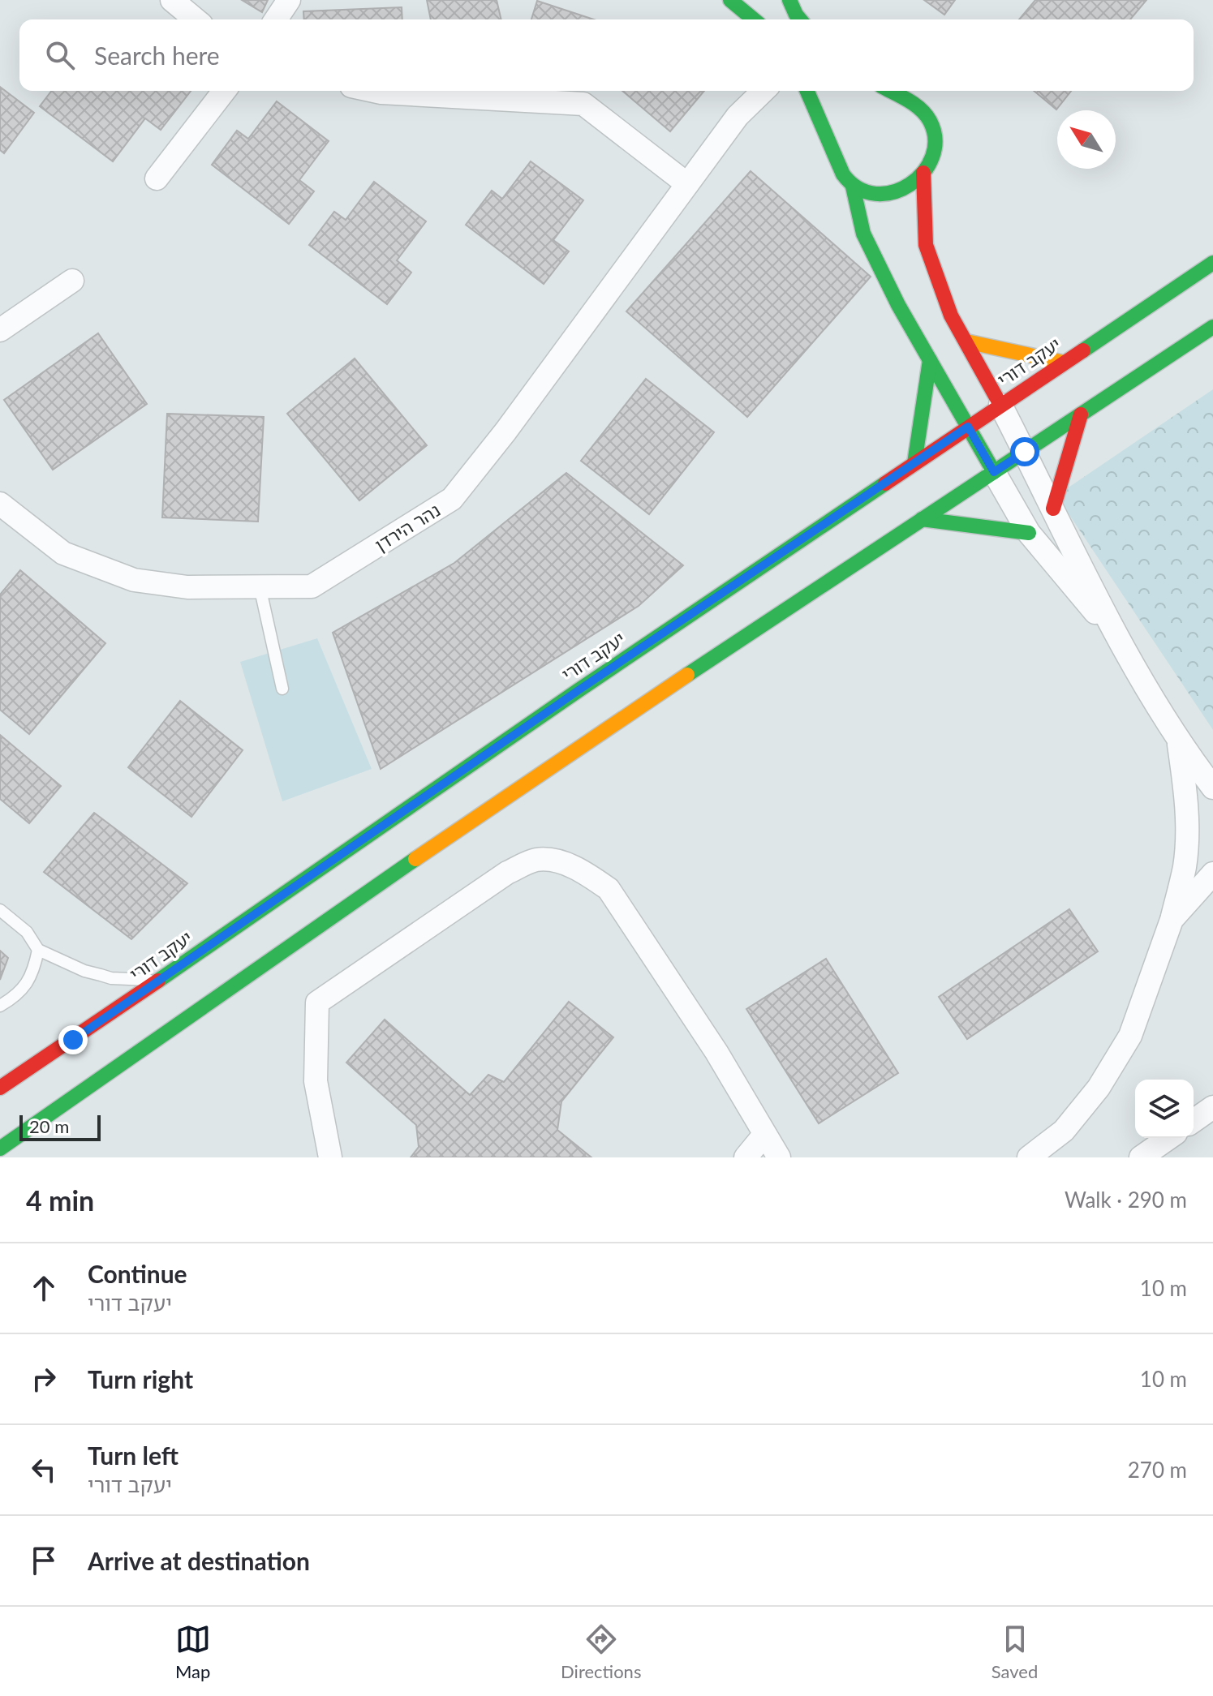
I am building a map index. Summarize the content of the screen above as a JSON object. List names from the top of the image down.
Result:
{
  "streets": {
    "main road": ["יעקב דורי"],
    "street": ["נהר הירדן"]
  },
  "scale_bar": "20 m",
  "north": "top left",
  "page": {
    "search": "Search here",
    "scale": "20 m",
    "heading": ["4 min", "Walk · 290 m"],
    "list": [
      ["Continue", "יעקב דורי", "10 m"],
      ["Turn right", "10 m"],
      ["Turn left", "יעקב דורי", "270 m"],
      "Arrive at destination"
    ],
    "nav": ["Map", "Directions", "Saved"]
  }
}
